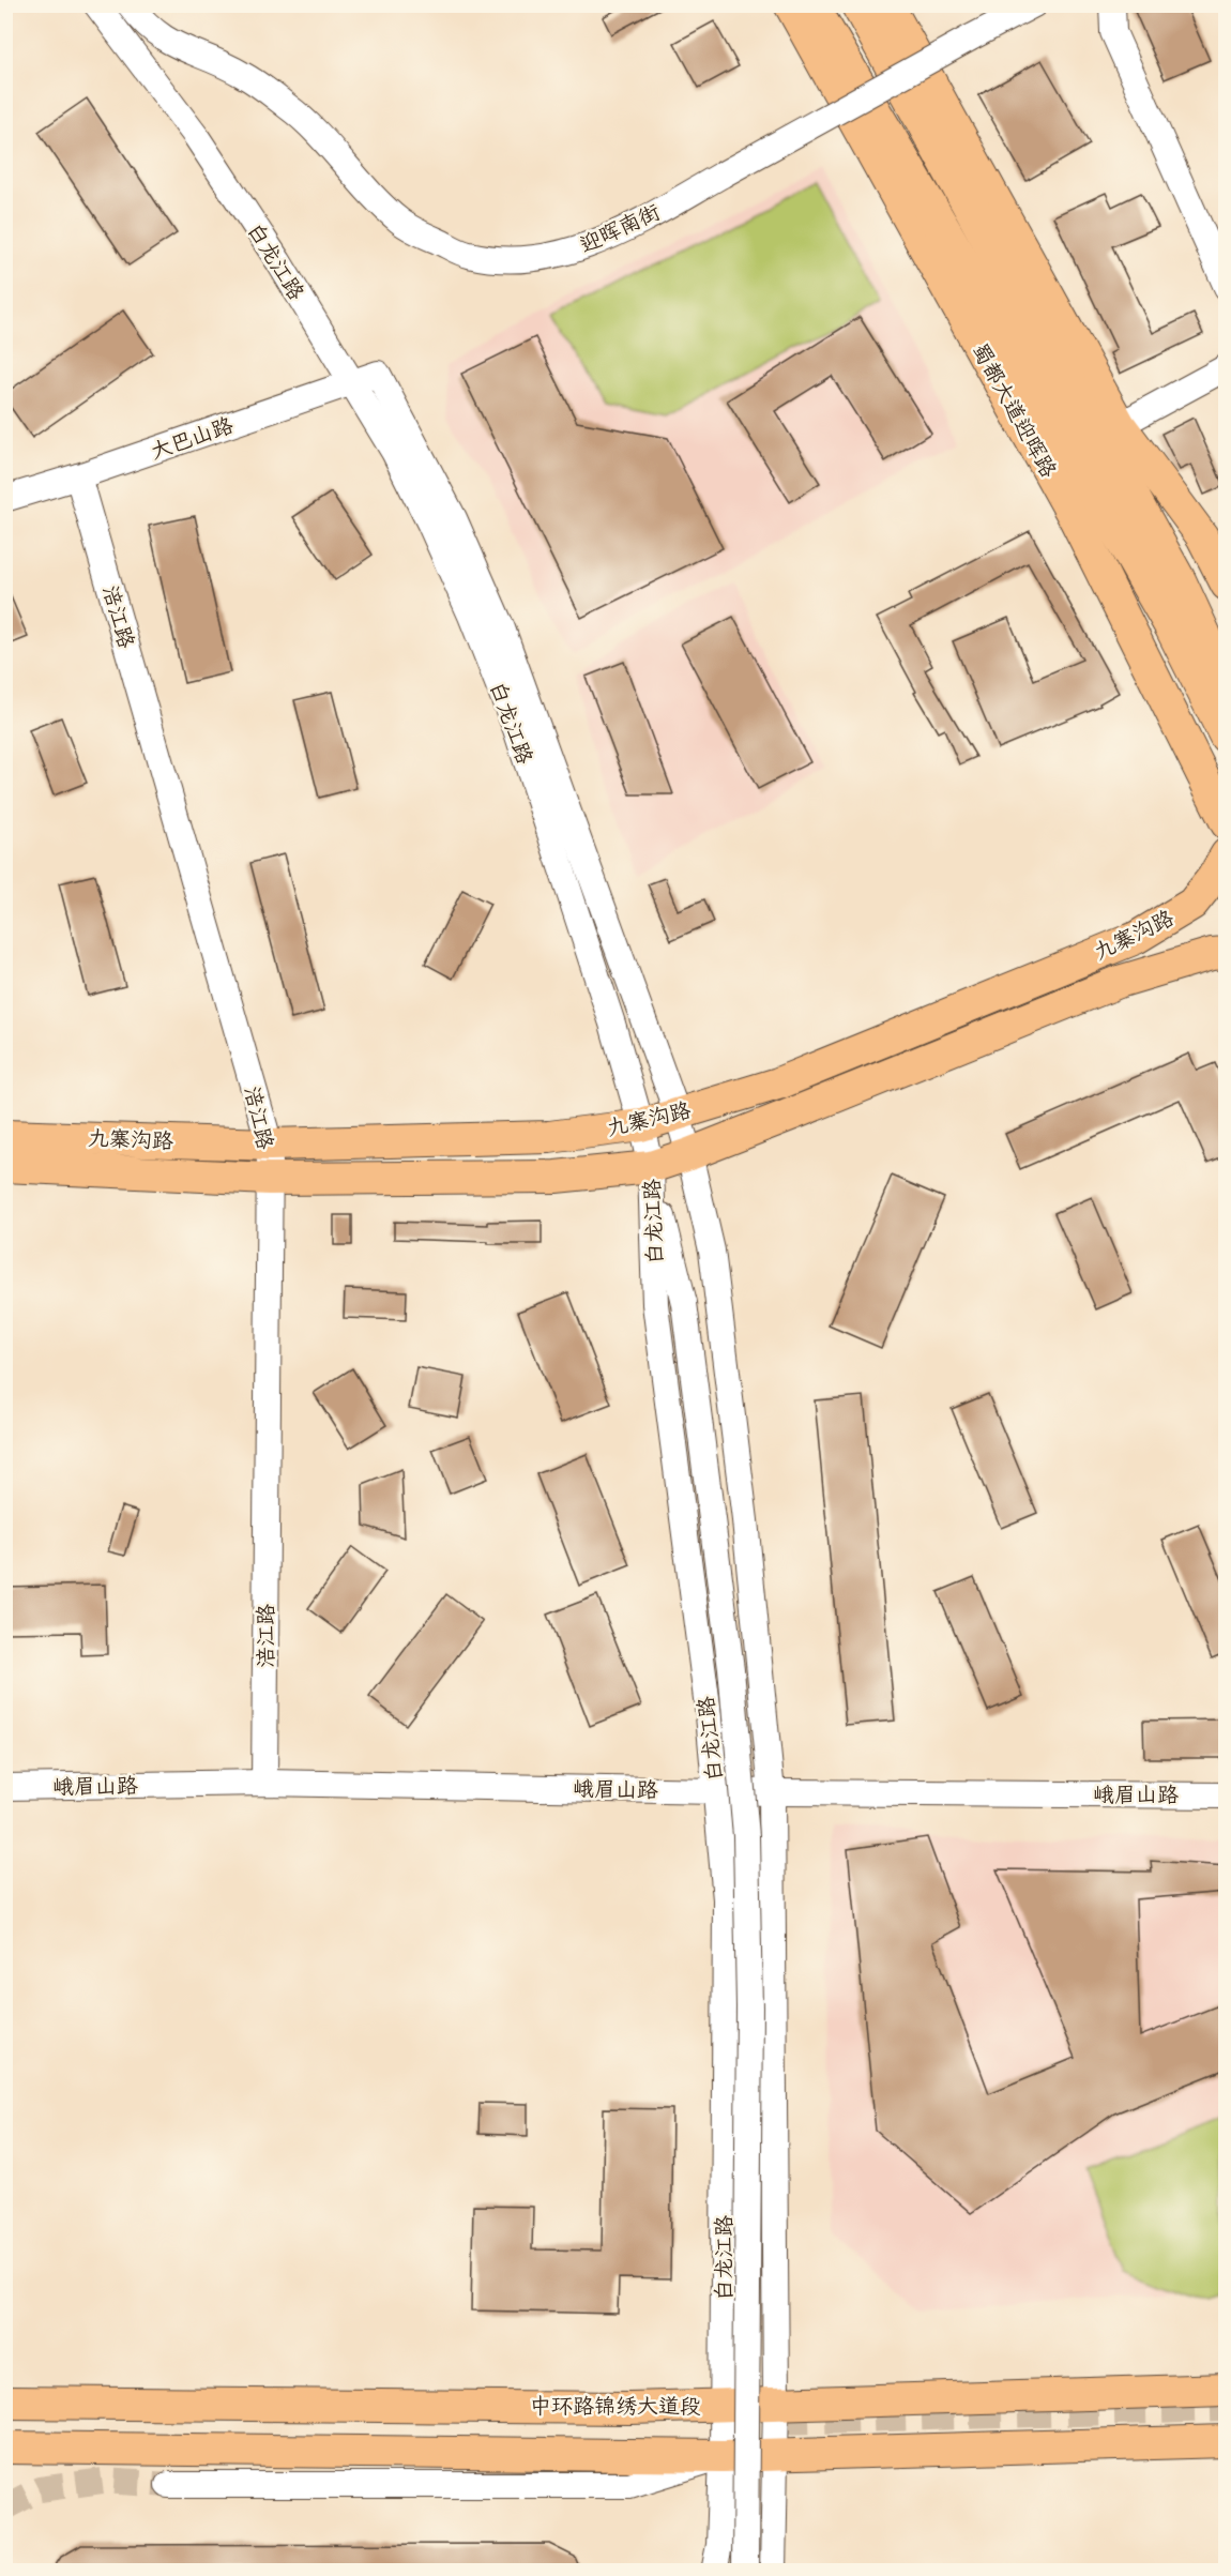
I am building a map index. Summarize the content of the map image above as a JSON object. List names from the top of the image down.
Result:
{
  "streets": {
    "highway": ["蜀都大道迎晖路"],
    "main road": ["九寨沟路", "中环路锦绣大道段"],
    "street": [
      "迎晖南街",
      "白龙江路",
      "大巴山路",
      "涪江路",
      "峨眉山路"
    ]
  },
  "crossings": [
    ["白龙江路", "大巴山路"],
    ["白龙江路", "九寨沟路"],
    ["白龙江路", "峨眉山路"],
    ["白龙江路", "中环路锦绣大道段"],
    ["大巴山路", "涪江路"],
    ["涪江路", "九寨沟路"],
    ["涪江路", "峨眉山路"]
  ]
}
